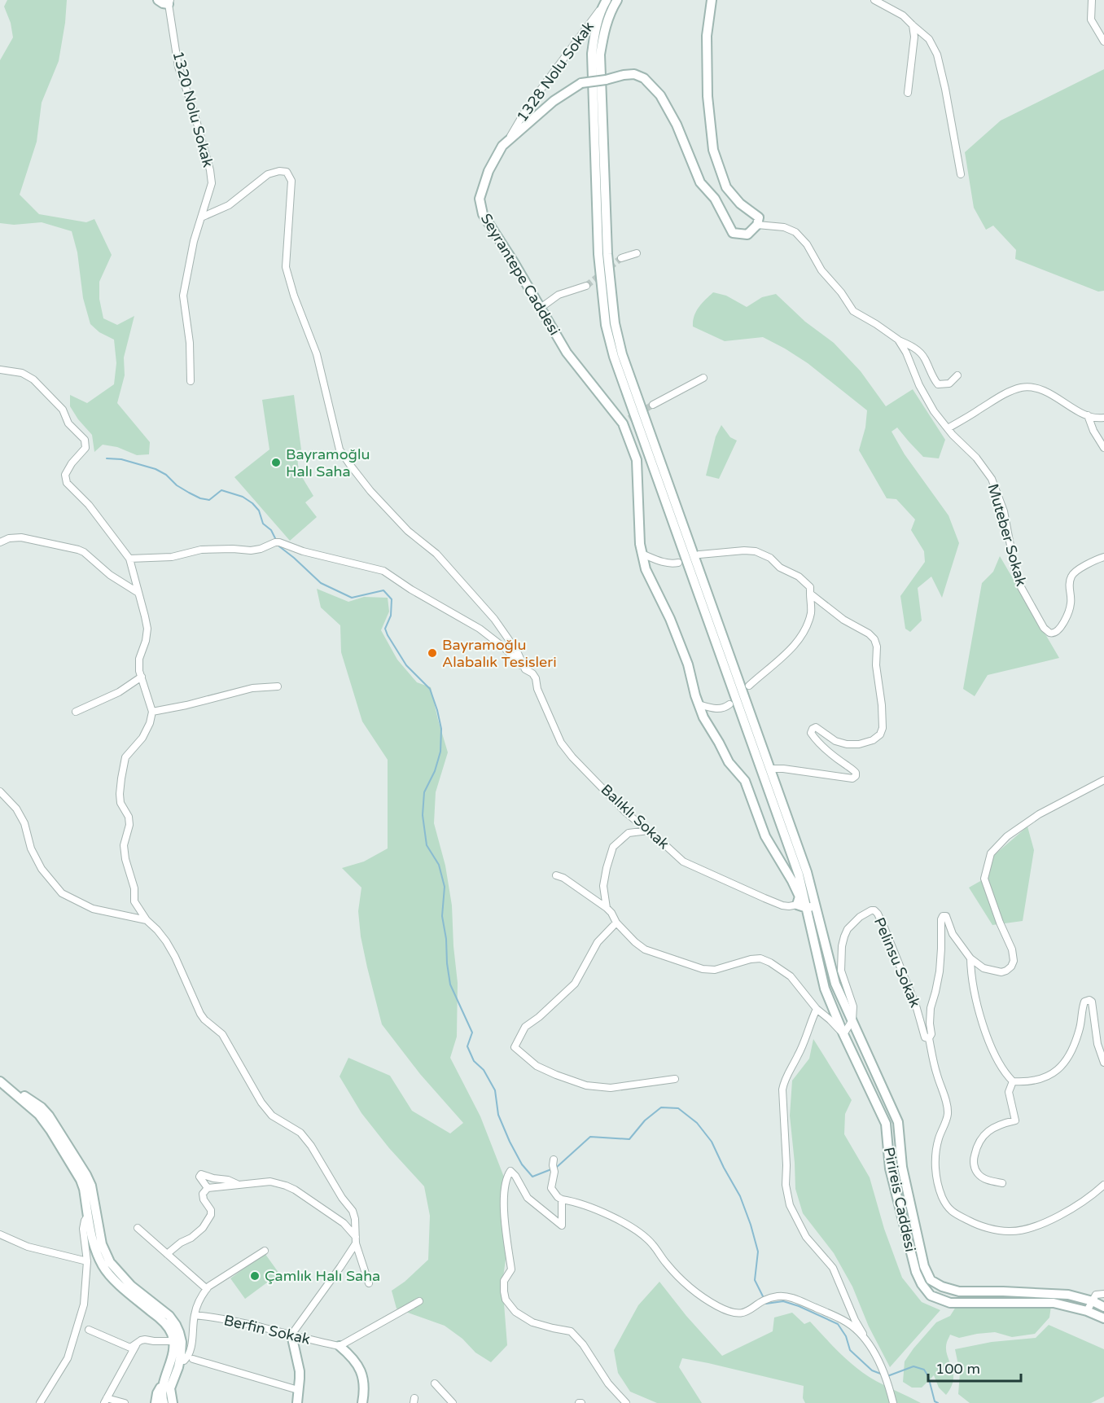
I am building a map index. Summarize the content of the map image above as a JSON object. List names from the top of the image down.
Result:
{
  "streets": {
    "main road": ["Seyrantepe Caddesi", "Pirireis Caddesi"],
    "street": [
      "1328 Nolu Sokak",
      "1320 Nolu Sokak",
      "Muteber Sokak",
      "Balıklı Sokak",
      "Pelinsu Sokak",
      "Berfin Sokak"
    ]
  },
  "crossings": [
    ["1328 Nolu Sokak", "Seyrantepe Caddesi"],
    ["1320 Nolu Sokak", "Balıklı Sokak"],
    ["Seyrantepe Caddesi", "Muteber Sokak"],
    ["Seyrantepe Caddesi", "Balıklı Sokak"],
    ["Pelinsu Sokak", "Pirireis Caddesi"]
  ],
  "places": ["Bayramoğlu Halı Saha", "Bayramoğlu Alabalık Tesisleri", "Çamlık Halı Saha"],
  "scale_bar": "100 m"
}
